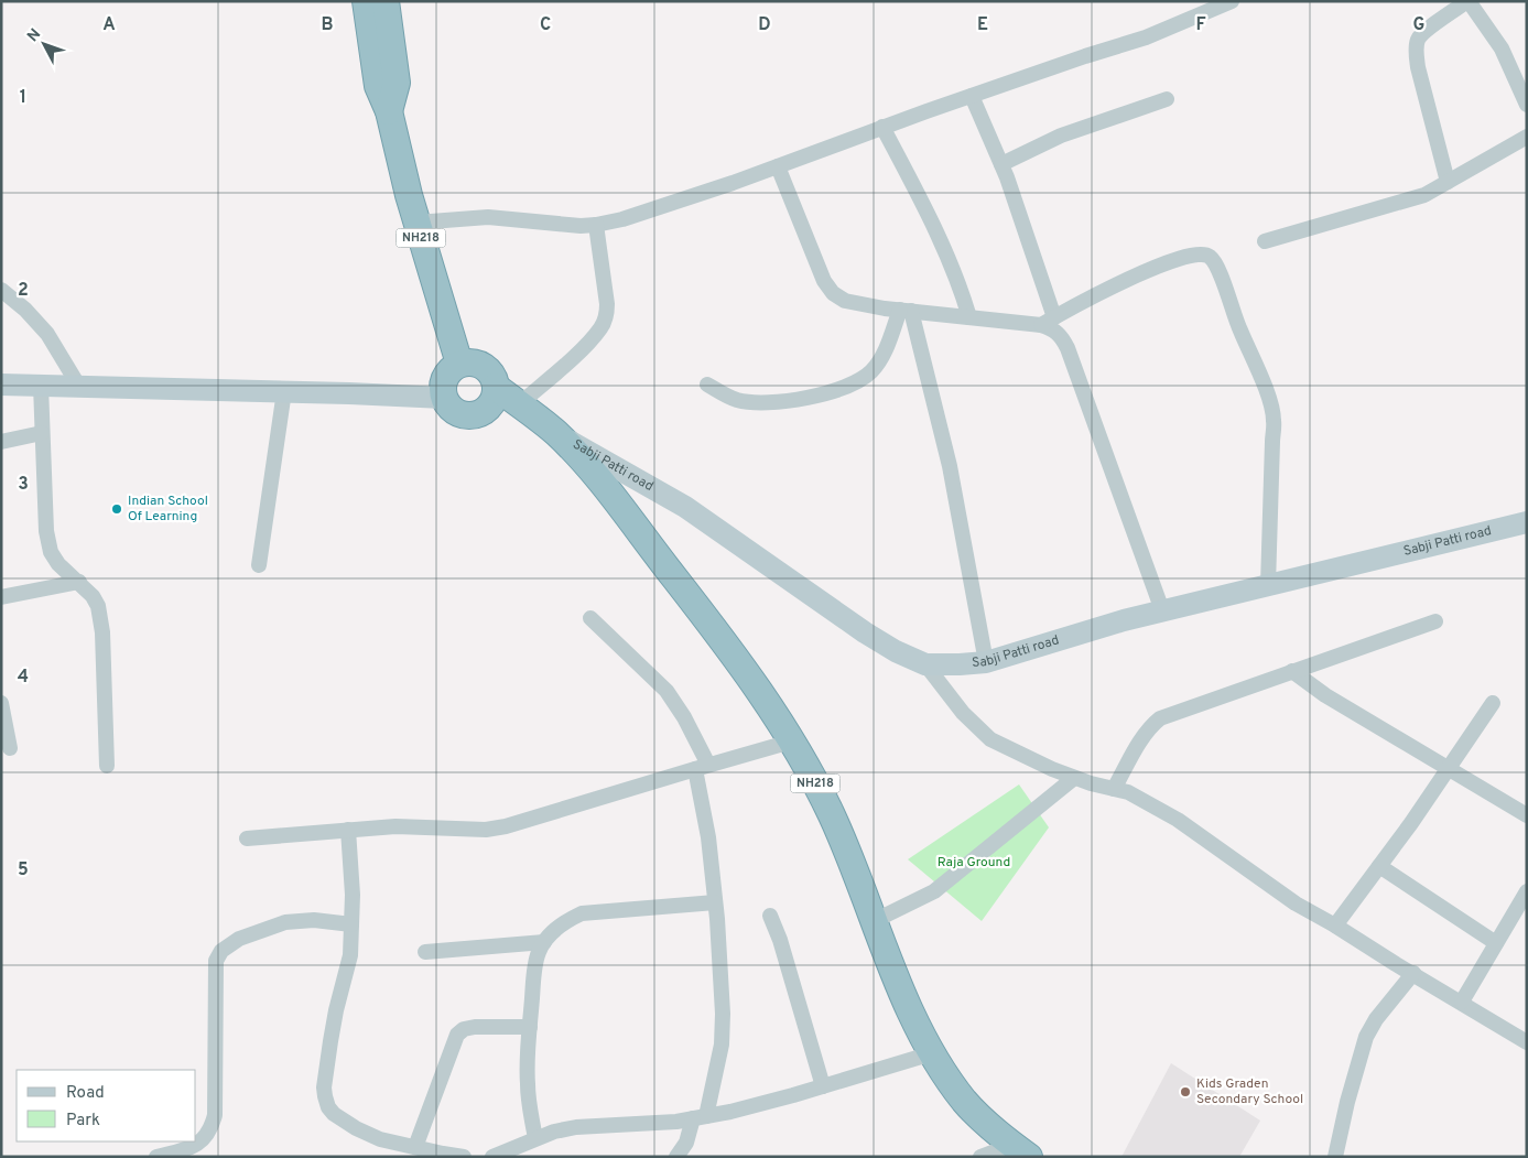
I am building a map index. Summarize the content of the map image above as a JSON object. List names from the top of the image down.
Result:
{
  "streets": {
    "highway": ["NH218"],
    "main road": ["Sabji Patti road"]
  },
  "crossings": [
    ["NH218", "Sabji Patti road"]
  ],
  "parks": ["Raja Ground"],
  "places": ["Indian School Of Learning", "Kids Graden Secondary School"],
  "legend": ["Road", "Park"],
  "north": "top left",
  "grid": {
    "columns": [
      "A",
      "B",
      "C",
      "D",
      "E",
      "F",
      "G"
    ],
    "rows": [
      "1",
      "2",
      "3",
      "4",
      "5"
    ]
  }
}
